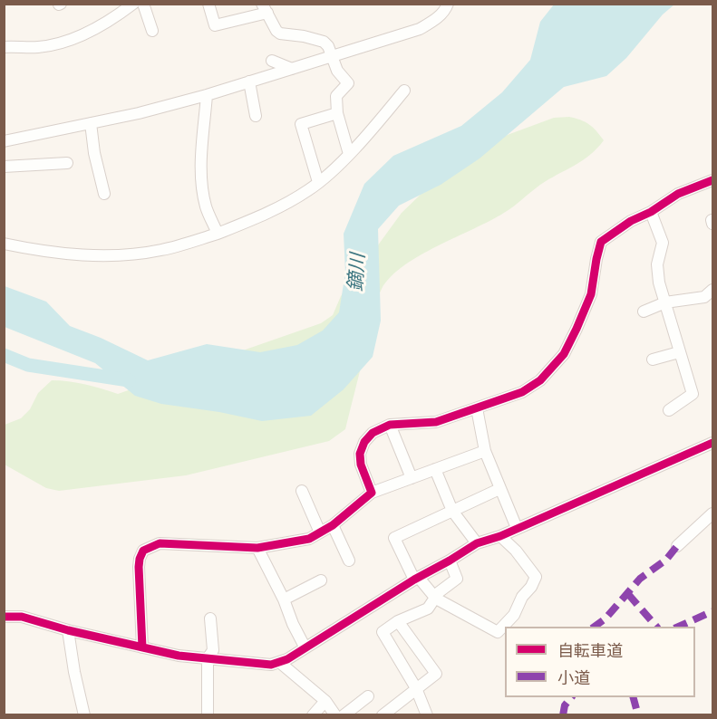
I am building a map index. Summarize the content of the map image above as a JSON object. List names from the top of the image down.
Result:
{
  "water": ["鏑川"],
  "legend": ["自転車道", "小道"]
}
